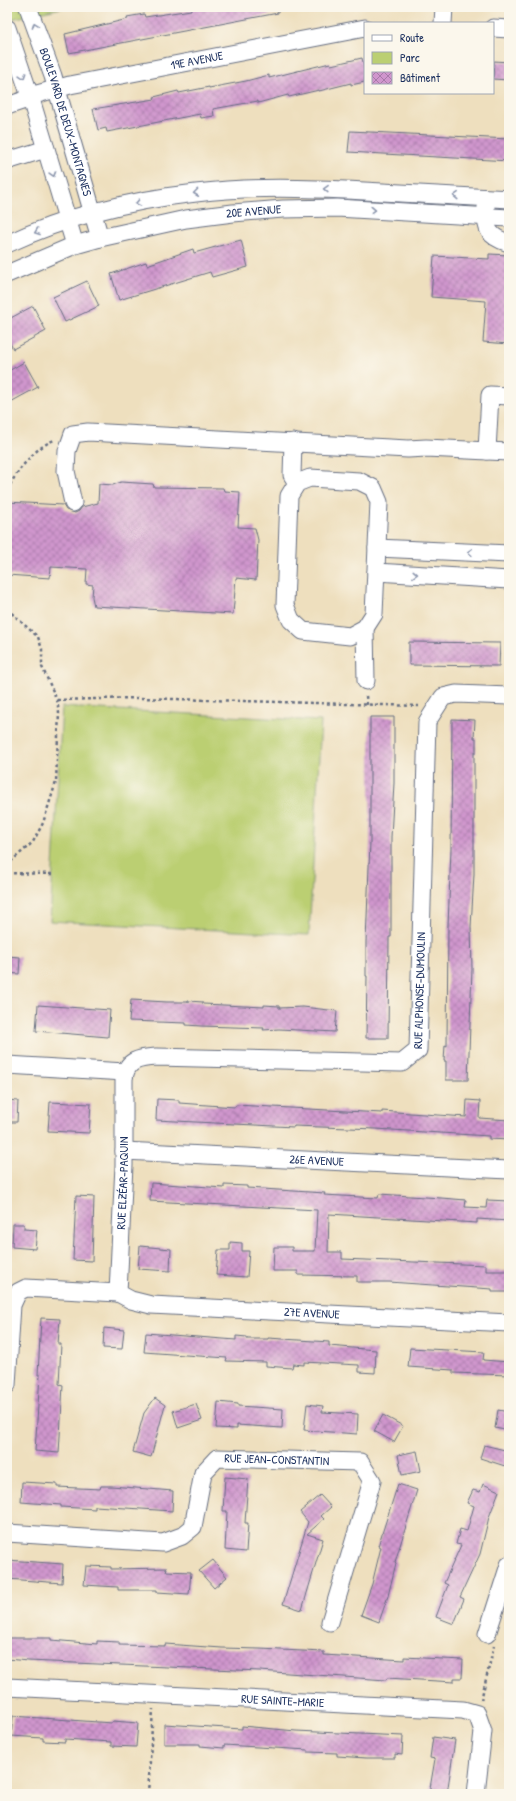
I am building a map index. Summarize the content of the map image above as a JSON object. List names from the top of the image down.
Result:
{
  "streets": {
    "street": [
      "19E AVENUE",
      "BOULEVARD DE DEUX-MONTAGNES",
      "20E AVENUE",
      "RUE ALPHONSE-DUMOULIN",
      "26E AVENUE",
      "RUE ELZÉAR-PAQUIN",
      "27E AVENUE",
      "RUE JEAN-CONSTANTIN",
      "RUE SAINTE-MARIE"
    ]
  },
  "crossings": [
    ["19E AVENUE", "BOULEVARD DE DEUX-MONTAGNES"],
    ["BOULEVARD DE DEUX-MONTAGNES", "20E AVENUE"],
    ["RUE ALPHONSE-DUMOULIN", "RUE ELZÉAR-PAQUIN"],
    ["26E AVENUE", "RUE ELZÉAR-PAQUIN"],
    ["RUE ELZÉAR-PAQUIN", "27E AVENUE"]
  ],
  "legend": ["Route", "Parc", "Bâtiment"]
}
